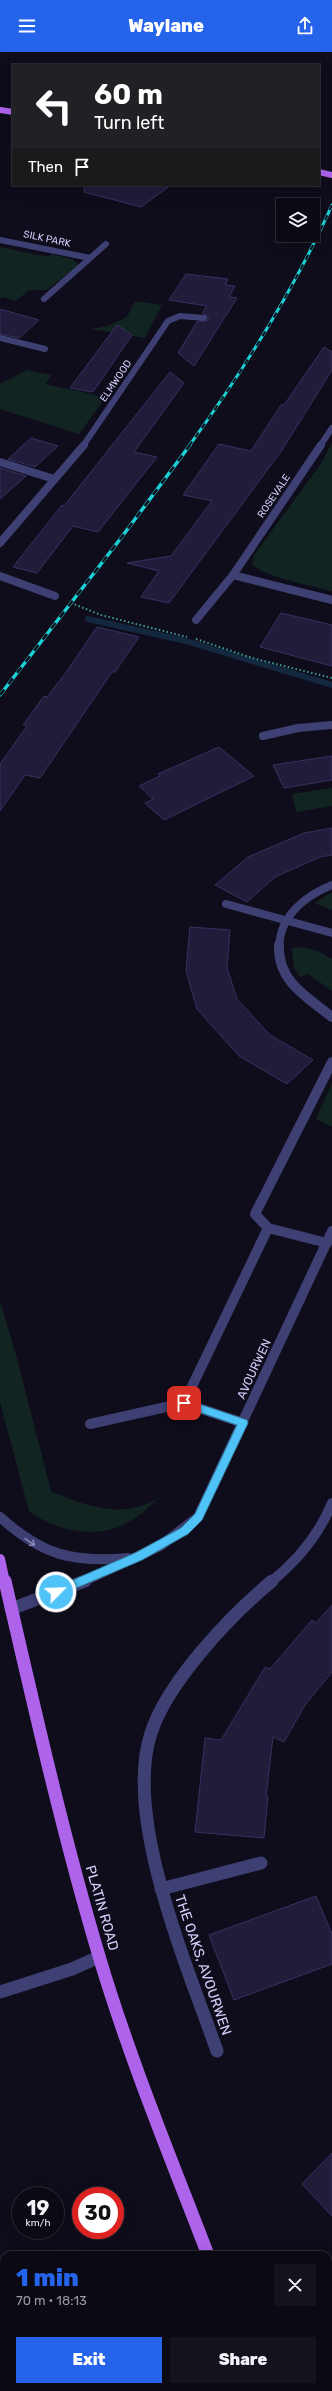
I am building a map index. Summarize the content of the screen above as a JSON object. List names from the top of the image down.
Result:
{
  "streets": {
    "main road": ["PLATIN ROAD"],
    "street": [
      "SILK PARK",
      "ELMWOOD",
      "ROSEVALE",
      "AVOURWEN",
      "THE OAKS, AVOURWEN"
    ]
  },
  "crossings": [
    ["AVOURWEN", "PLATIN ROAD"]
  ],
  "page": {
    "header": "Waylane",
    "turn": ["60 m", "Turn left"],
    "then": "Then",
    "speed": "19 km/h",
    "limit": "30",
    "heading": ["1 min", "70 m · 18:13"],
    "buttons": ["Exit", "Share"]
  }
}
